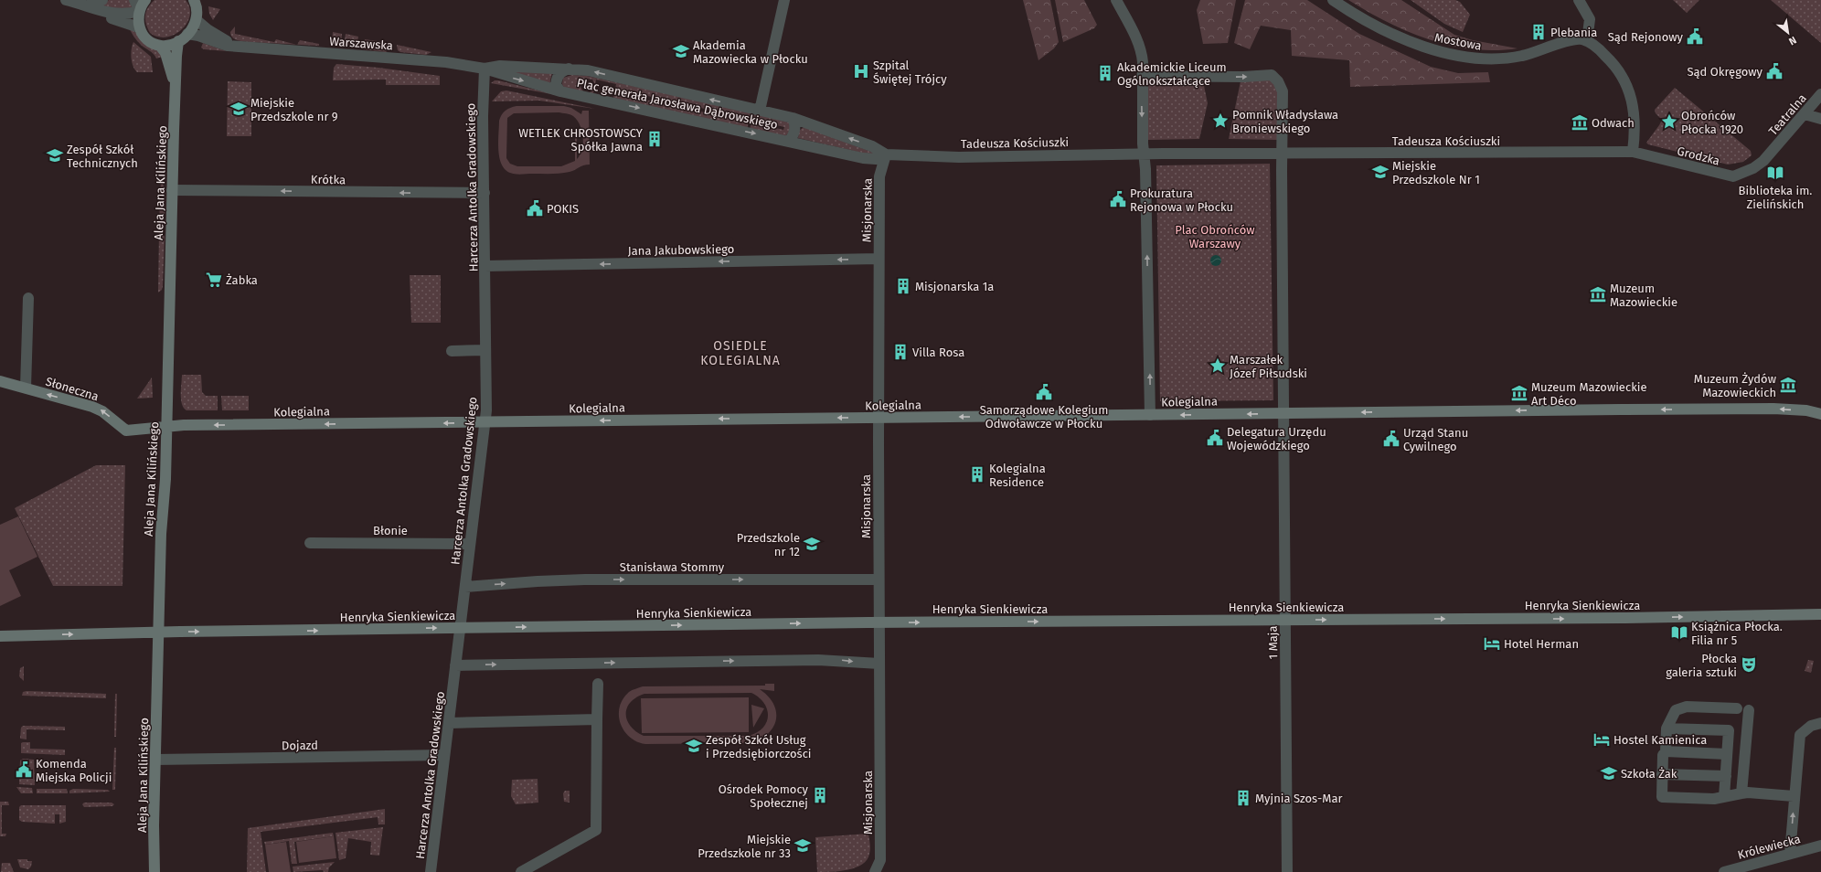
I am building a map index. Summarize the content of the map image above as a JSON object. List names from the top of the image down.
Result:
{
  "streets": {
    "street": [
      "Mostowa",
      "Warszawska",
      "Plac generała Jarosława Dąbrowskiego",
      "Teatralna",
      "Tadeusza Kościuszki",
      "Grodzka",
      "Krótka",
      "Aleja Jana Kilińskiego",
      "Harcerza Antolka Gradowskiego",
      "Misjonarska",
      "Jana Jakubowskiego",
      "Słoneczna",
      "Kolegialna",
      "Błonie",
      "Stanisława Stommy",
      "Henryka Sienkiewicza",
      "1 Maja",
      "Dojazd",
      "Królewiecka"
    ]
  },
  "crossings": [
    ["Warszawska", "Plac generała Jarosława Dąbrowskiego"],
    ["Warszawska", "Harcerza Antolka Gradowskiego"],
    ["Plac generała Jarosława Dąbrowskiego", "Tadeusza Kościuszki"],
    ["Plac generała Jarosława Dąbrowskiego", "Harcerza Antolka Gradowskiego"],
    ["Plac generała Jarosława Dąbrowskiego", "Misjonarska"],
    ["Teatralna", "Grodzka"],
    ["Tadeusza Kościuszki", "Grodzka"],
    ["Tadeusza Kościuszki", "Misjonarska"],
    ["Krótka", "Aleja Jana Kilińskiego"],
    ["Krótka", "Harcerza Antolka Gradowskiego"],
    ["Aleja Jana Kilińskiego", "Kolegialna"],
    ["Aleja Jana Kilińskiego", "Henryka Sienkiewicza"],
    ["Aleja Jana Kilińskiego", "Dojazd"],
    ["Harcerza Antolka Gradowskiego", "Jana Jakubowskiego"],
    ["Harcerza Antolka Gradowskiego", "Kolegialna"],
    ["Harcerza Antolka Gradowskiego", "Błonie"],
    ["Harcerza Antolka Gradowskiego", "Stanisława Stommy"],
    ["Harcerza Antolka Gradowskiego", "Henryka Sienkiewicza"],
    ["Harcerza Antolka Gradowskiego", "Dojazd"],
    ["Misjonarska", "Jana Jakubowskiego"],
    ["Misjonarska", "Kolegialna"],
    ["Misjonarska", "Stanisława Stommy"],
    ["Misjonarska", "Henryka Sienkiewicza"],
    ["Słoneczna", "Kolegialna"],
    ["Kolegialna", "1 Maja"],
    ["Henryka Sienkiewicza", "1 Maja"]
  ],
  "one_way": [
    "Krótka",
    "Jana Jakubowskiego",
    "Słoneczna",
    "Kolegialna"
  ],
  "districts": ["OSIEDLE KOLEGIALNA"],
  "parks": ["Plac Obrońców Warszawy"],
  "places": {
    "building": [
      "Plebania",
      "Akademickie Liceum Ogólnokształcące",
      "WETLEK CHROSTOWSCY Spółka Jawna",
      "Misjonarska 1a",
      "Villa Rosa",
      "Kolegialna Residence",
      "Ośrodek Pomocy Społecznej",
      "Myjnia Szos-Mar"
    ],
    "public building": [
      "Sąd Rejonowy",
      "Sąd Okręgowy",
      "Prokuratura Rejonowa w Płocku",
      "POKIS",
      "Samorządowe Kolegium Odwoławcze w Płocku",
      "Delegatura Urzędu Wojewódzkiego",
      "Urząd Stanu Cywilnego",
      "Komenda Miejska Policji"
    ],
    "school or university": [
      "Akademia Mazowiecka w Płocku",
      "Miejskie Przedszkole nr 9",
      "Zespół Szkół Technicznych",
      "Miejskie Przedszkole Nr 1",
      "Przedszkole nr 12",
      "Zespół Szkół Usług i Przedsiębiorczości",
      "Szkoła Żak",
      "Miejskie Przedszkole nr 33"
    ],
    "hospital": ["Szpital Świętej Trójcy"],
    "place": ["Pomnik Władysława Broniewskiego", "Obrońców Płocka 1920", "Marszałek Józef Piłsudski"],
    "museum": [
      "Odwach",
      "Muzeum Mazowieckie",
      "Muzeum Żydów Mazowieckich",
      "Muzeum Mazowieckie Art Déco"
    ],
    "library": ["Biblioteka im. Zielińskich", "Książnica Płocka. Filia nr 5"],
    "supermarket": ["Żabka"],
    "hotel": ["Hotel Herman", "Hostel Kamienica"],
    "theatre": ["Płocka galeria sztuki"]
  },
  "north": "bottom right"
}
